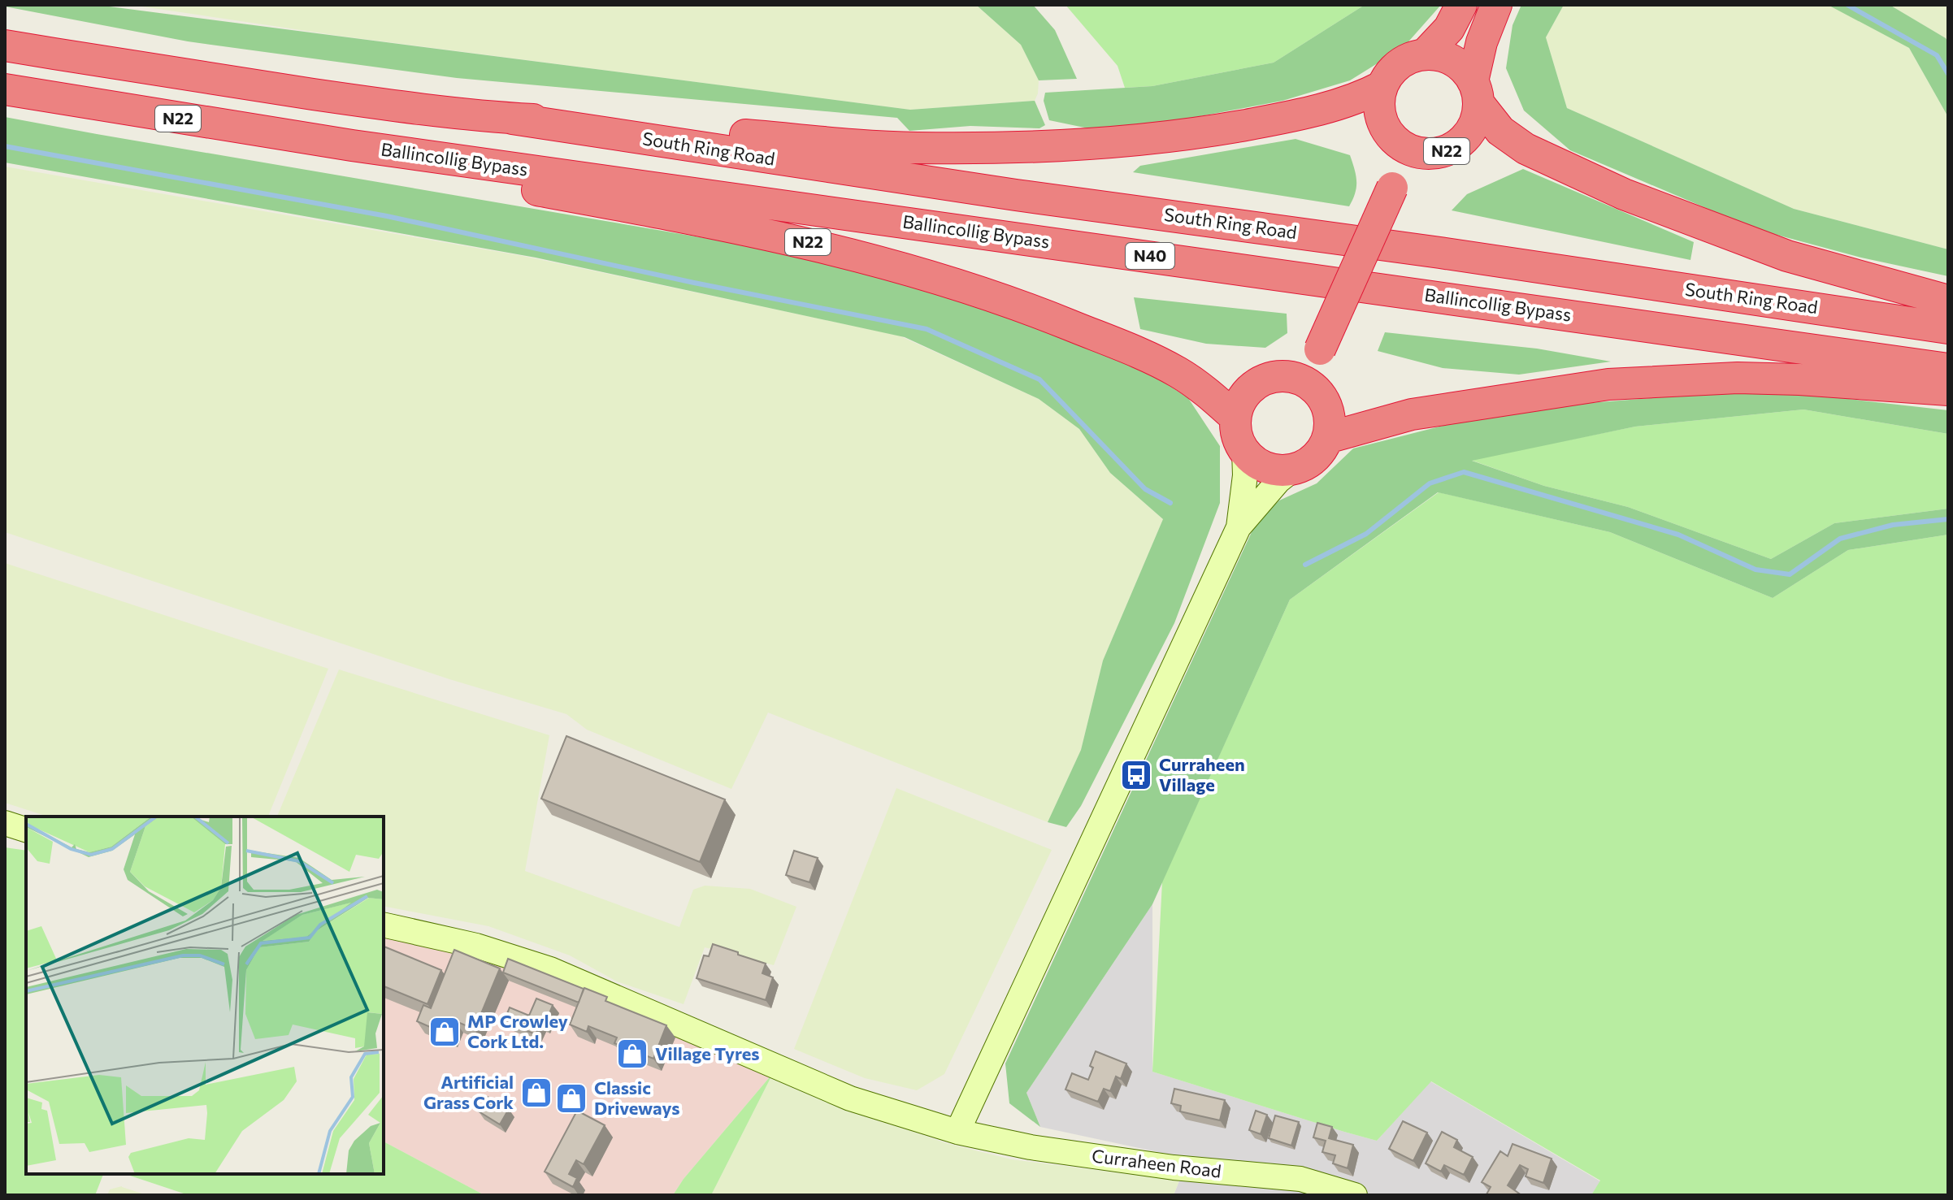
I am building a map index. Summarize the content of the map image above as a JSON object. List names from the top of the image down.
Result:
{
  "streets": {
    "highway": [
      "N22",
      "South Ring Road",
      "Ballincollig Bypass",
      "N40"
    ],
    "street": ["Curraheen Road"]
  },
  "crossings": [
    ["N22", "Ballincollig Bypass"]
  ],
  "places": {
    "bus stop": ["Curraheen Village"],
    "shop": [
      "MP Crowley Cork Ltd.",
      "Village Tyres",
      "Artificial Grass Cork",
      "Classic Driveways"
    ]
  }
}
